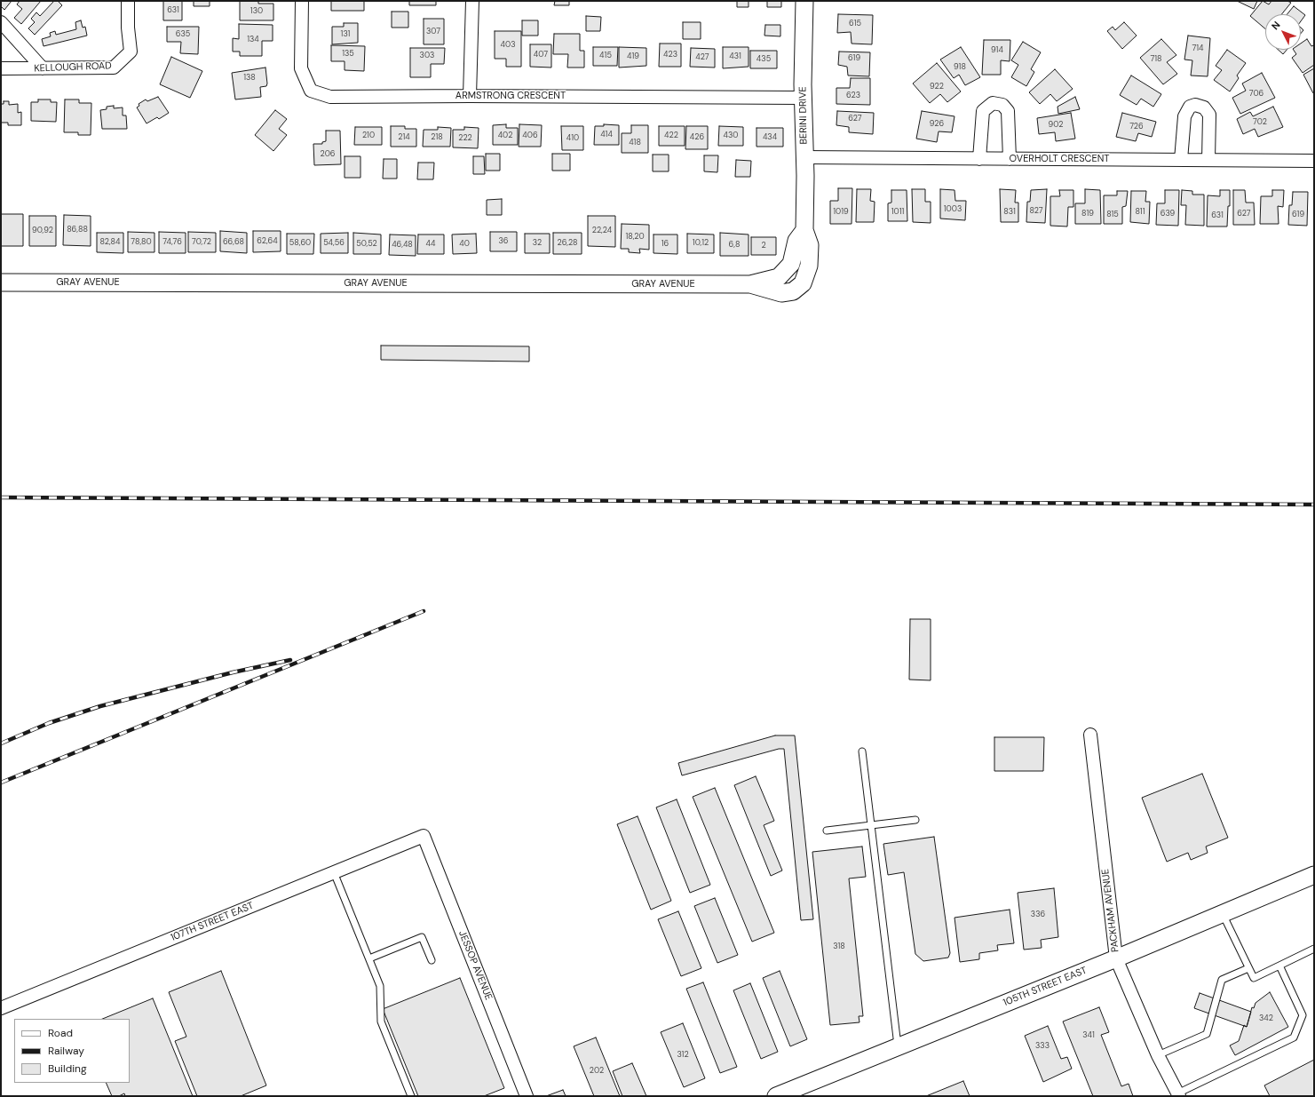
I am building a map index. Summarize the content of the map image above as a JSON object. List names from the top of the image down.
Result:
{
  "streets": {
    "street": [
      "KELLOUGH ROAD",
      "ARMSTRONG CRESCENT",
      "BERINI DRIVE",
      "OVERHOLT CRESCENT",
      "GRAY AVENUE",
      "PACKHAM AVENUE",
      "107TH STREET EAST",
      "JESSOP AVENUE",
      "105TH STREET EAST"
    ]
  },
  "crossings": [
    ["ARMSTRONG CRESCENT", "BERINI DRIVE"],
    ["BERINI DRIVE", "OVERHOLT CRESCENT"],
    ["BERINI DRIVE", "GRAY AVENUE"],
    ["PACKHAM AVENUE", "105TH STREET EAST"],
    ["107TH STREET EAST", "JESSOP AVENUE"]
  ],
  "house_numbers": [
    "631",
    "130",
    "615",
    "307",
    "635",
    "131",
    "134",
    "403",
    "714",
    "914",
    "135",
    "407",
    "423",
    "303",
    "415",
    "419",
    "431",
    "427",
    "619",
    "435",
    "718",
    "918",
    "138",
    "922",
    "706",
    "623",
    "627",
    "702",
    "926",
    "902",
    "726",
    "414",
    "210",
    "402",
    "406",
    "422",
    "430",
    "214",
    "218",
    "426",
    "434",
    "222",
    "410",
    "418",
    "206",
    "1003",
    "827",
    "1019",
    "1011",
    "831",
    "811",
    "819",
    "639",
    "627",
    "815",
    "619",
    "631",
    "86,88",
    "90,92",
    "22,24",
    "18,20",
    "62,64",
    "36",
    "82,84",
    "78,80",
    "74,76",
    "70,72",
    "66,68",
    "58,60",
    "54,56",
    "32",
    "26,28",
    "10,12",
    "50,52",
    "44",
    "40",
    "16",
    "46,48",
    "6,8",
    "2",
    "336",
    "318",
    "342",
    "341",
    "333",
    "312",
    "202"
  ],
  "legend": ["Road", "Railway", "Building"],
  "north": "top left"
}
